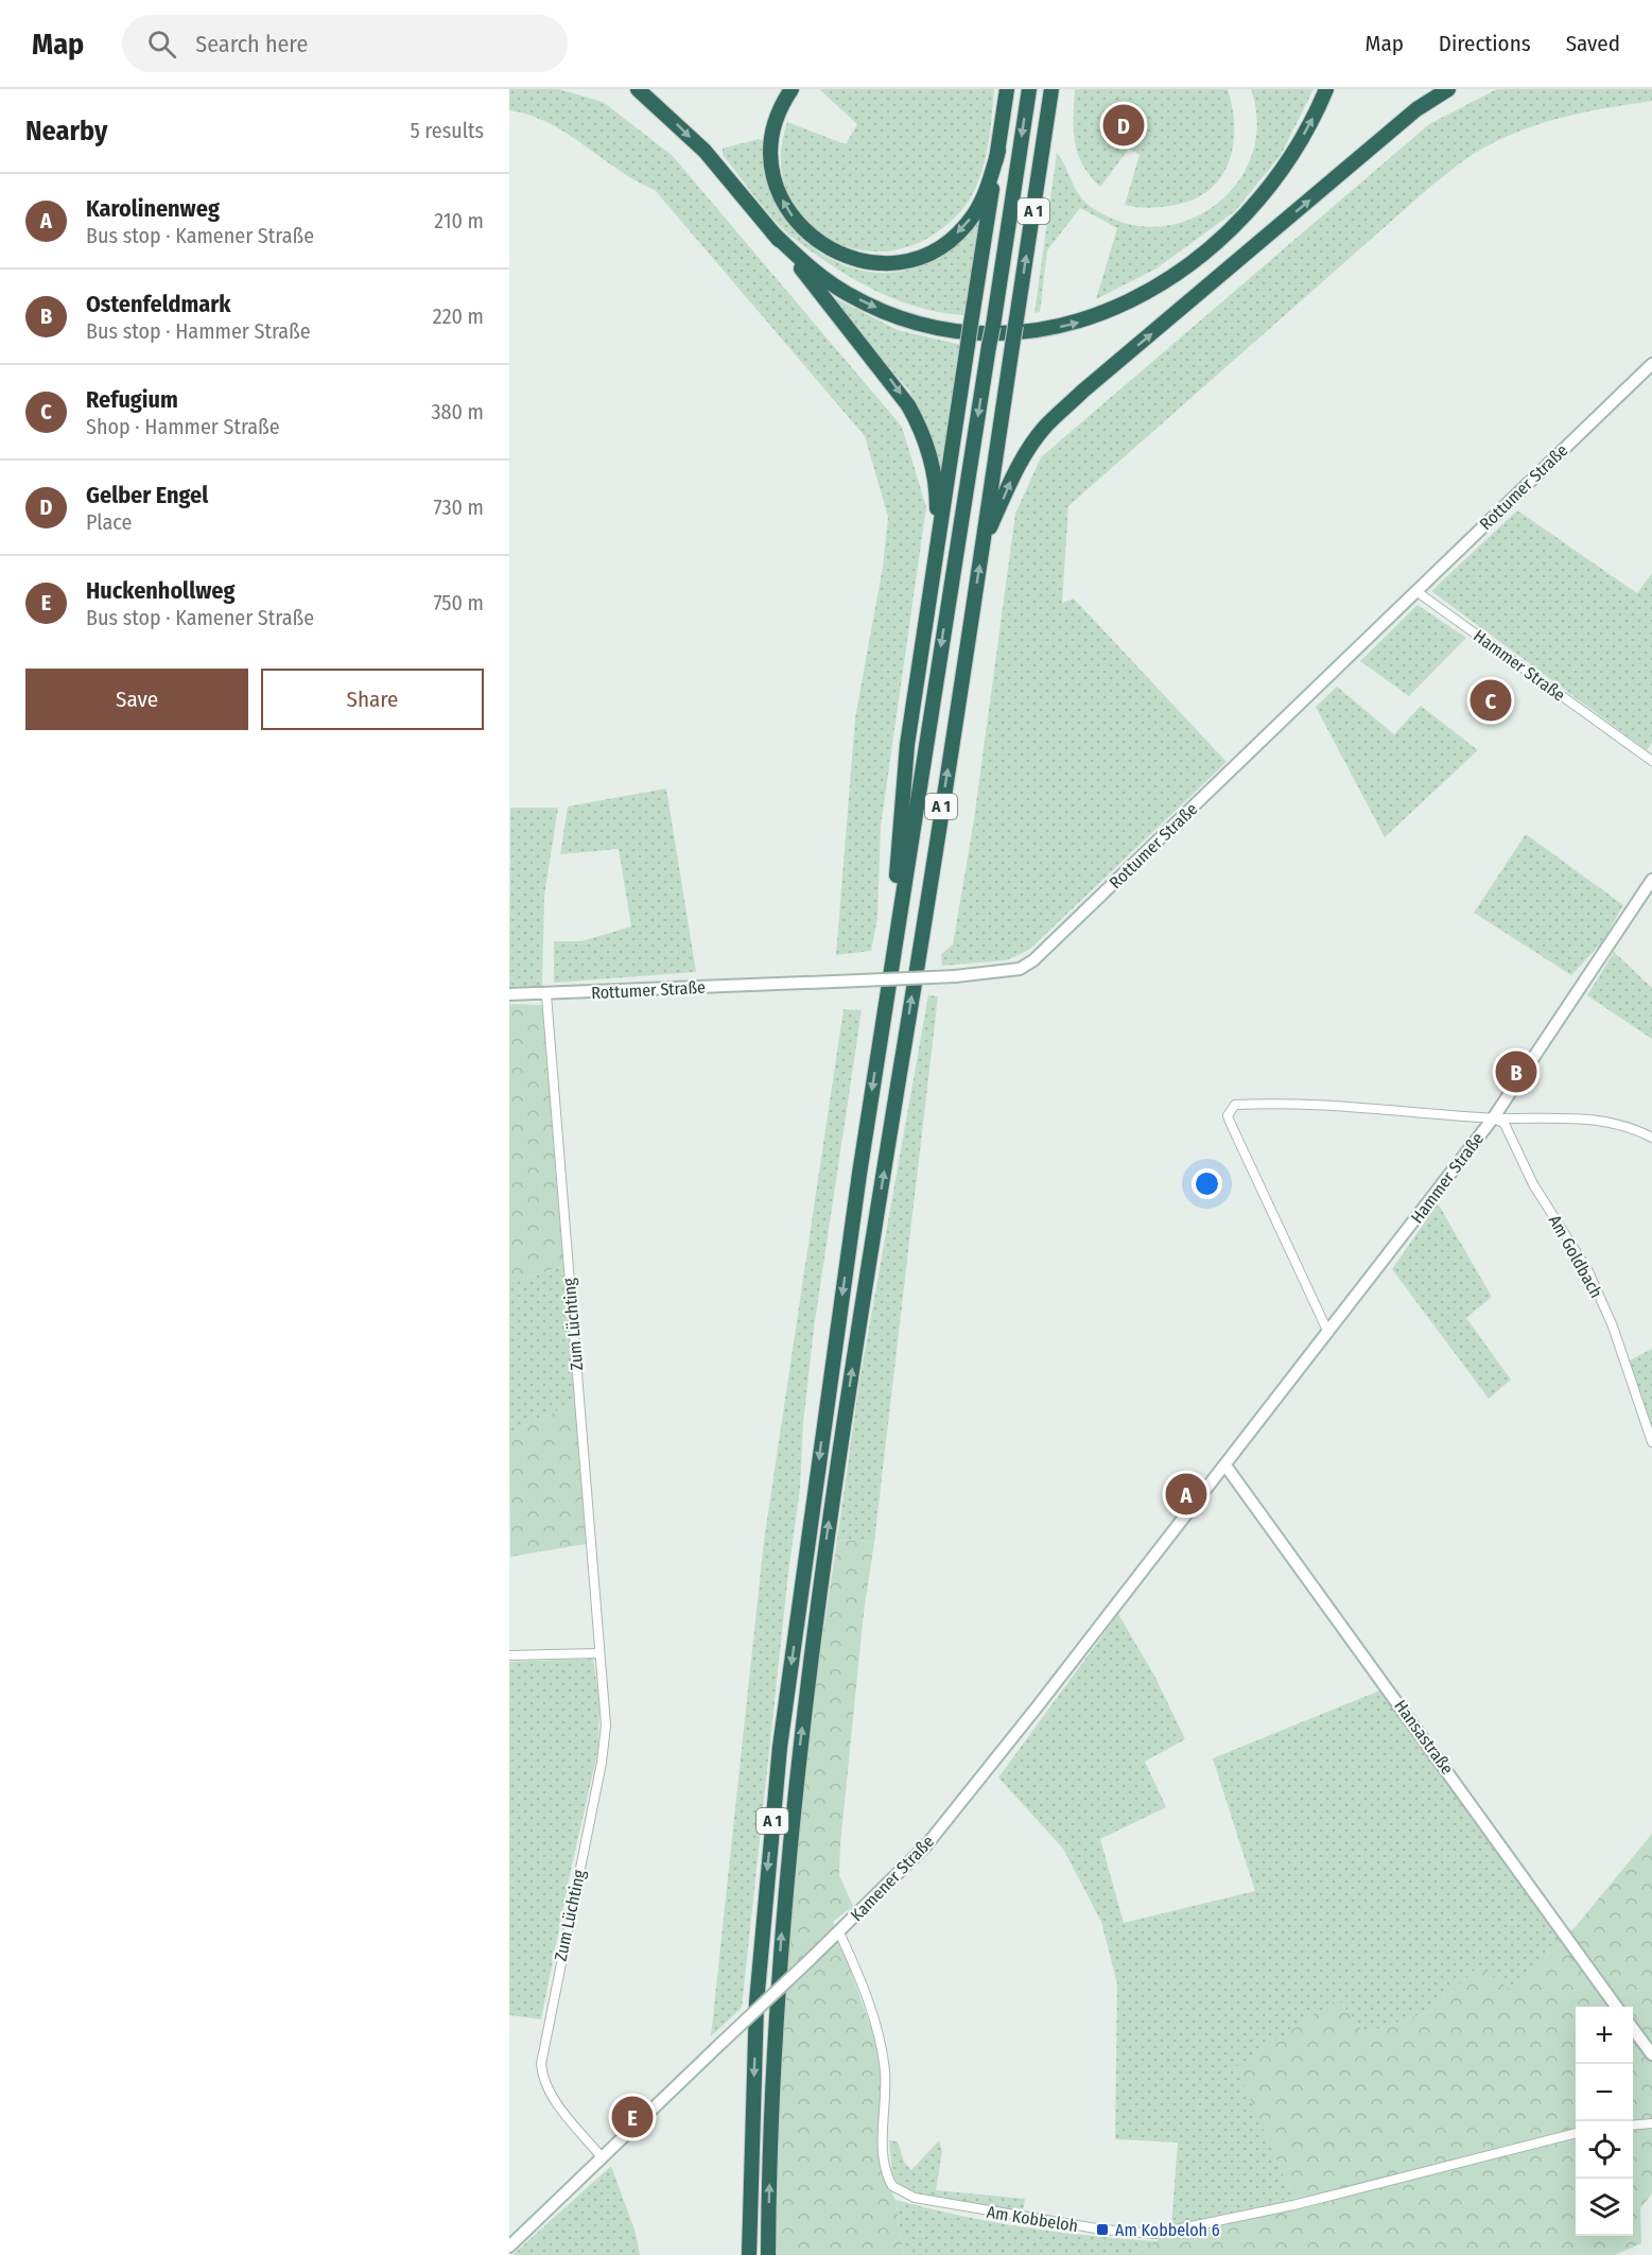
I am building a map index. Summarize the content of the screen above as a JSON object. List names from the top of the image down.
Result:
{
  "streets": {
    "highway": ["A 1"],
    "street": [
      "Rottumer Straße",
      "Hammer Straße",
      "Am Goldbach",
      "Zum Lüchting",
      "Hansastraße",
      "Kamener Straße",
      "Am Kobbeloh"
    ]
  },
  "crossings": [
    ["Rottumer Straße", "Hammer Straße"],
    ["Rottumer Straße", "Zum Lüchting"],
    ["Hammer Straße", "Am Goldbach"],
    ["Hammer Straße", "Hansastraße"],
    ["Hammer Straße", "Kamener Straße"],
    ["Zum Lüchting", "Kamener Straße"],
    ["Hansastraße", "Kamener Straße"],
    ["Kamener Straße", "Am Kobbeloh"]
  ],
  "places": {
    "transit": ["Am Kobbeloh 6"]
  },
  "page": {
    "header": "Map",
    "search": "Search here",
    "nav": ["Map", "Directions", "Saved"],
    "heading": ["Nearby", "5 results"],
    "pins": [
      "D",
      "C",
      "B",
      "A",
      "E"
    ],
    "list": [
      {
        "mark": "A",
        "name": "Karolinenweg",
        "note": "Bus stop · Kamener Straße",
        "value": "210 m"
      },
      {
        "mark": "B",
        "name": "Ostenfeldmark",
        "note": "Bus stop · Hammer Straße",
        "value": "220 m"
      },
      {
        "mark": "C",
        "name": "Refugium",
        "note": "Shop · Hammer Straße",
        "value": "380 m"
      },
      {
        "mark": "D",
        "name": "Gelber Engel",
        "note": "Place",
        "value": "730 m"
      },
      {
        "mark": "E",
        "name": "Huckenhollweg",
        "note": "Bus stop · Kamener Straße",
        "value": "750 m"
      }
    ],
    "buttons": ["Save", "Share"],
    "map_buttons": ["+", "−"]
  }
}
